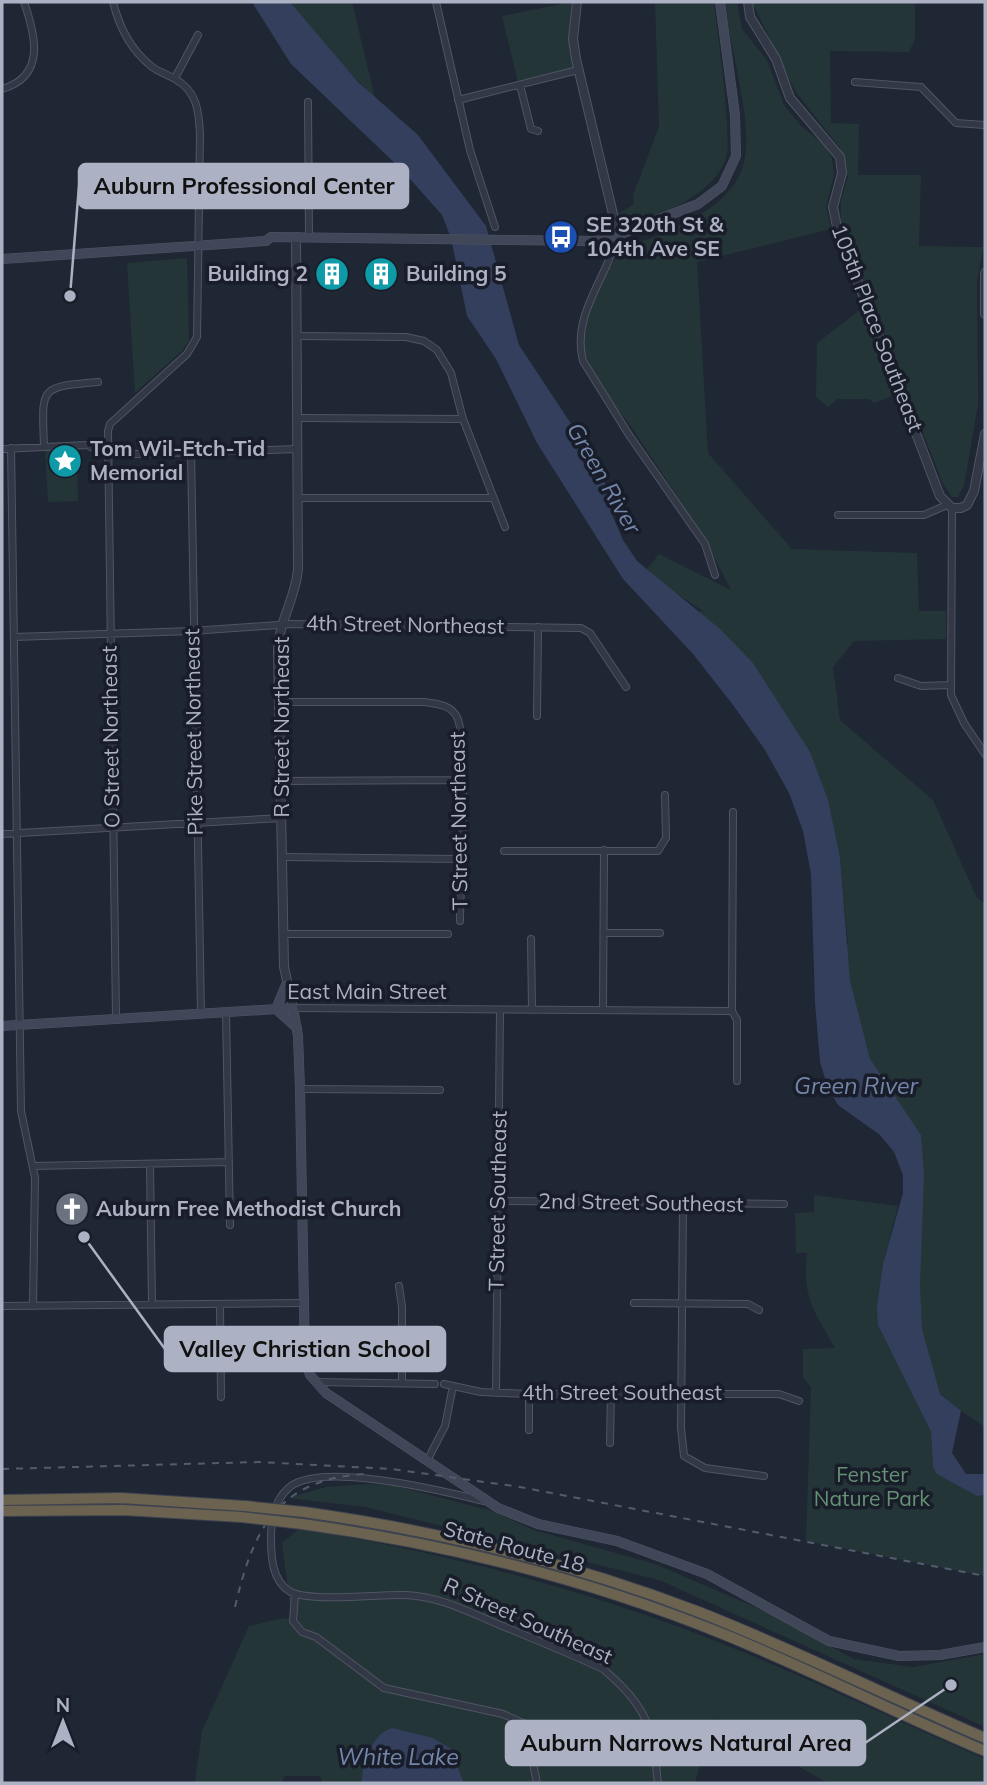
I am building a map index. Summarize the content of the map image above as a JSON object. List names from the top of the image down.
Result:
{
  "streets": {
    "highway": ["State Route 18"],
    "main road": ["East Main Street"],
    "street": [
      "105th Place Southeast",
      "4th Street Northeast",
      "R Street Northeast",
      "Pike Street Northeast",
      "O Street Northeast",
      "T Street Northeast",
      "T Street Southeast",
      "2nd Street Southeast",
      "4th Street Southeast",
      "R Street Southeast"
    ]
  },
  "crossings": [
    ["4th Street Northeast", "R Street Northeast"],
    ["4th Street Northeast", "Pike Street Northeast"],
    ["4th Street Northeast", "O Street Northeast"],
    ["R Street Northeast", "T Street Northeast"],
    ["R Street Northeast", "East Main Street"],
    ["Pike Street Northeast", "East Main Street"],
    ["O Street Northeast", "East Main Street"],
    ["East Main Street", "T Street Southeast"],
    ["T Street Southeast", "2nd Street Southeast"],
    ["T Street Southeast", "4th Street Southeast"]
  ],
  "water": ["Green River", "White Lake"],
  "parks": ["Fenster Nature Park"],
  "places": {
    "bus stop": ["SE 320th St & 104th Ave SE"],
    "building": ["Building 2", "Building 5"],
    "other": ["Auburn Professional Center", "Valley Christian School", "Auburn Narrows Natural Area"],
    "place": ["Tom Wil-Etch-Tid Memorial"],
    "church": ["Auburn Free Methodist Church"]
  },
  "north": "top"
}
